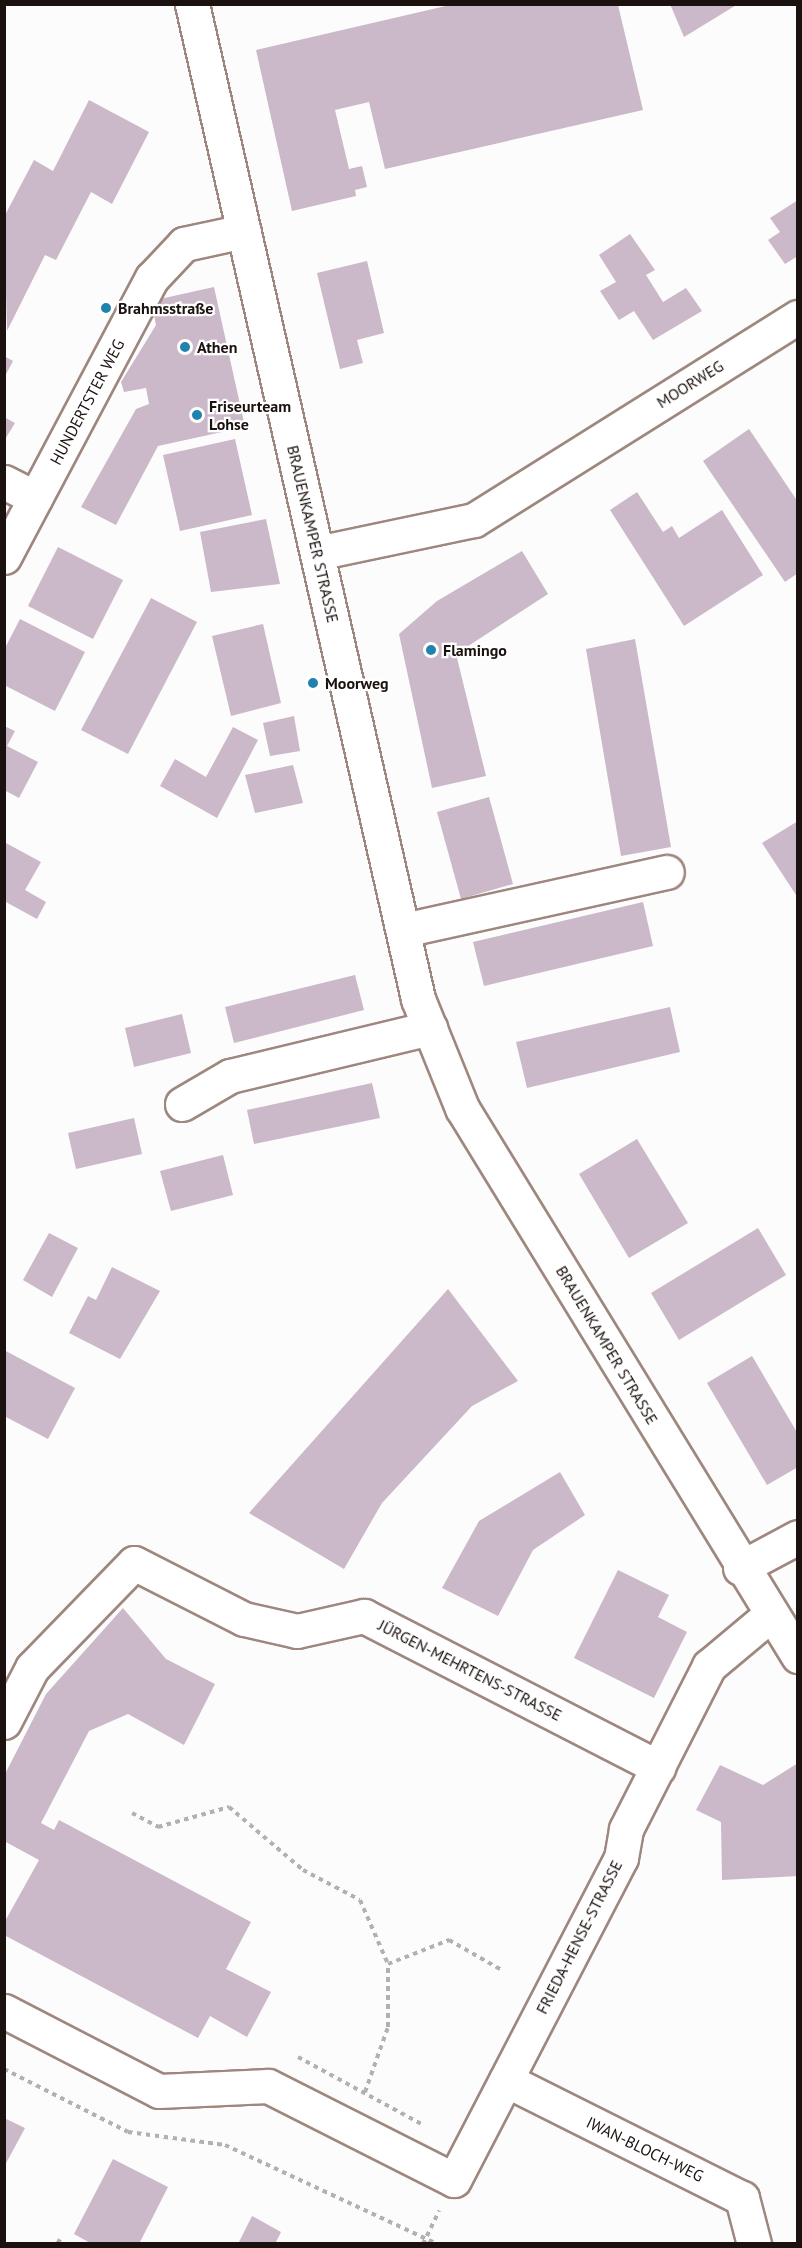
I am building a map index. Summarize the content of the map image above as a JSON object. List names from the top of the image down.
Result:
{
  "streets": {
    "street": [
      "MOORWEG",
      "HUNDERTSTER WEG",
      "BRAUENKAMPER STRASSE",
      "JÜRGEN-MEHRTENS-STRASSE",
      "FRIEDA-HENSE-STRASSE",
      "IWAN-BLOCH-WEG"
    ]
  },
  "crossings": [
    ["MOORWEG", "BRAUENKAMPER STRASSE"],
    ["HUNDERTSTER WEG", "BRAUENKAMPER STRASSE"],
    ["BRAUENKAMPER STRASSE", "FRIEDA-HENSE-STRASSE"],
    ["JÜRGEN-MEHRTENS-STRASSE", "FRIEDA-HENSE-STRASSE"],
    ["FRIEDA-HENSE-STRASSE", "IWAN-BLOCH-WEG"]
  ],
  "places": [
    "Brahmsstraße",
    "Athen",
    "Friseurteam Lohse",
    "Flamingo",
    "Moorweg"
  ]
}
